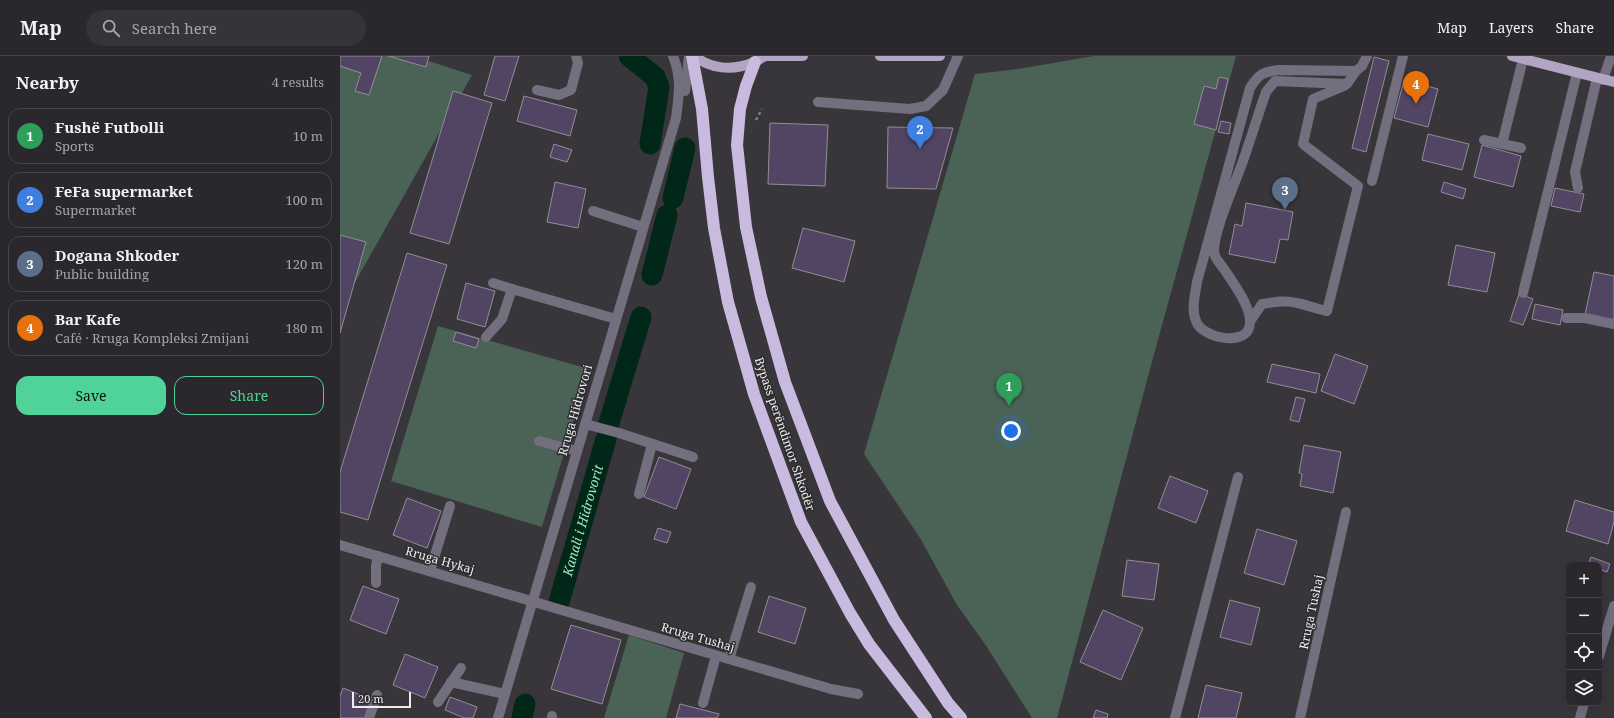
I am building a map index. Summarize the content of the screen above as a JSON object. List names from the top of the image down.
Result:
{
  "streets": {
    "highway": ["Bypass perëndimor Shkodër"],
    "street": ["Rruga Hidrovori", "Rruga Hykaj", "Rruga Tushaj"]
  },
  "crossings": [
    ["Rruga Hidrovori", "Bypass perëndimor Shkodër"],
    ["Rruga Hidrovori", "Rruga Hykaj"],
    ["Rruga Hidrovori", "Rruga Tushaj"],
    ["Rruga Hykaj", "Rruga Tushaj"]
  ],
  "water": ["Kanali i Hidrovorit"],
  "scale_bar": "20 m",
  "page": {
    "header": "Map",
    "search": "Search here",
    "nav": ["Map", "Layers", "Share"],
    "heading": ["Nearby", "4 results"],
    "pins": [
      "4",
      "2",
      "3",
      "1"
    ],
    "list": [
      {
        "mark": "1",
        "name": "Fushë Futbolli",
        "note": "Sports",
        "value": "10 m"
      },
      {
        "mark": "2",
        "name": "FeFa supermarket",
        "note": "Supermarket",
        "value": "100 m"
      },
      {
        "mark": "3",
        "name": "Dogana Shkoder",
        "note": "Public building",
        "value": "120 m"
      },
      {
        "mark": "4",
        "name": "Bar Kafe",
        "note": "Café · Rruga Kompleksi Zmijani",
        "value": "180 m"
      }
    ],
    "buttons": ["Save", "Share"],
    "map_buttons": ["+", "−"],
    "scale": "20 m"
  }
}
